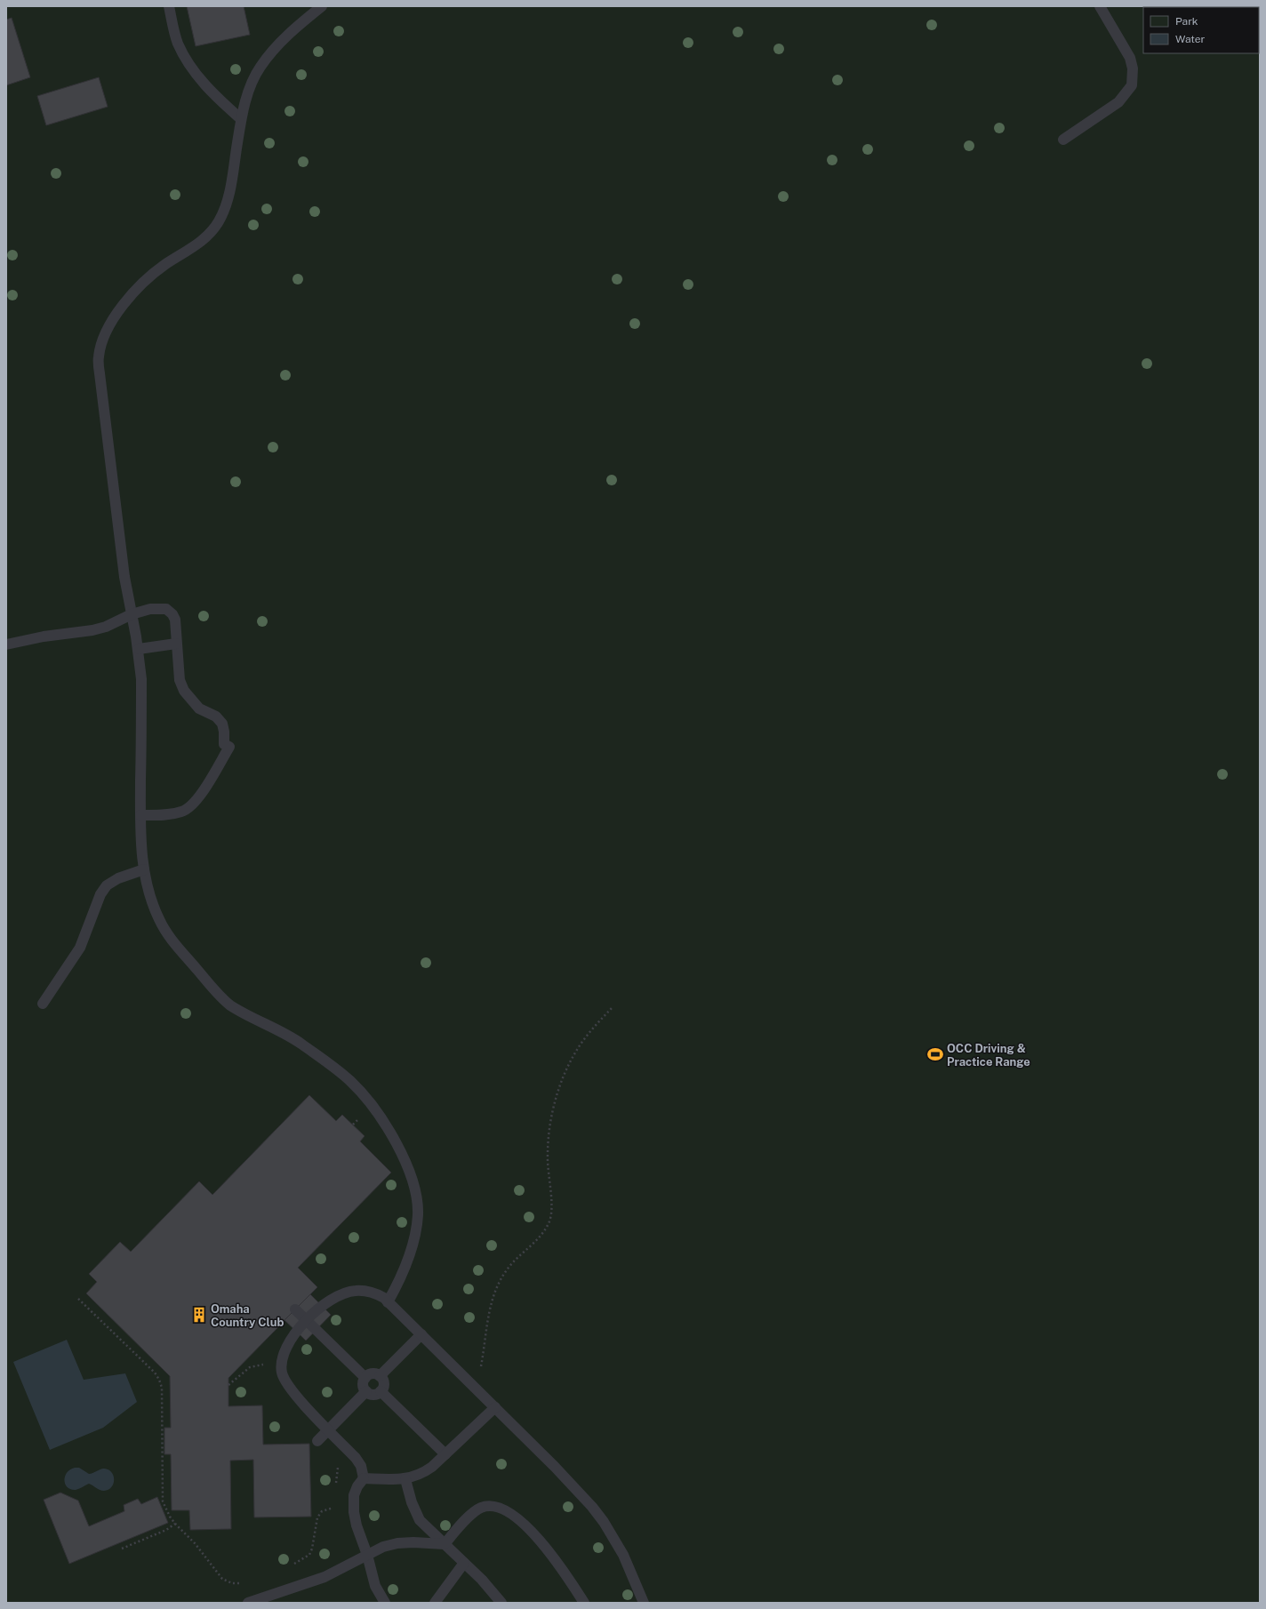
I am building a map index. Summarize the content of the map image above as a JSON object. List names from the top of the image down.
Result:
{
  "places": {
    "sports": ["OCC Driving & Practice Range"],
    "building": ["Omaha Country Club"]
  },
  "legend": ["Park", "Water"]
}
